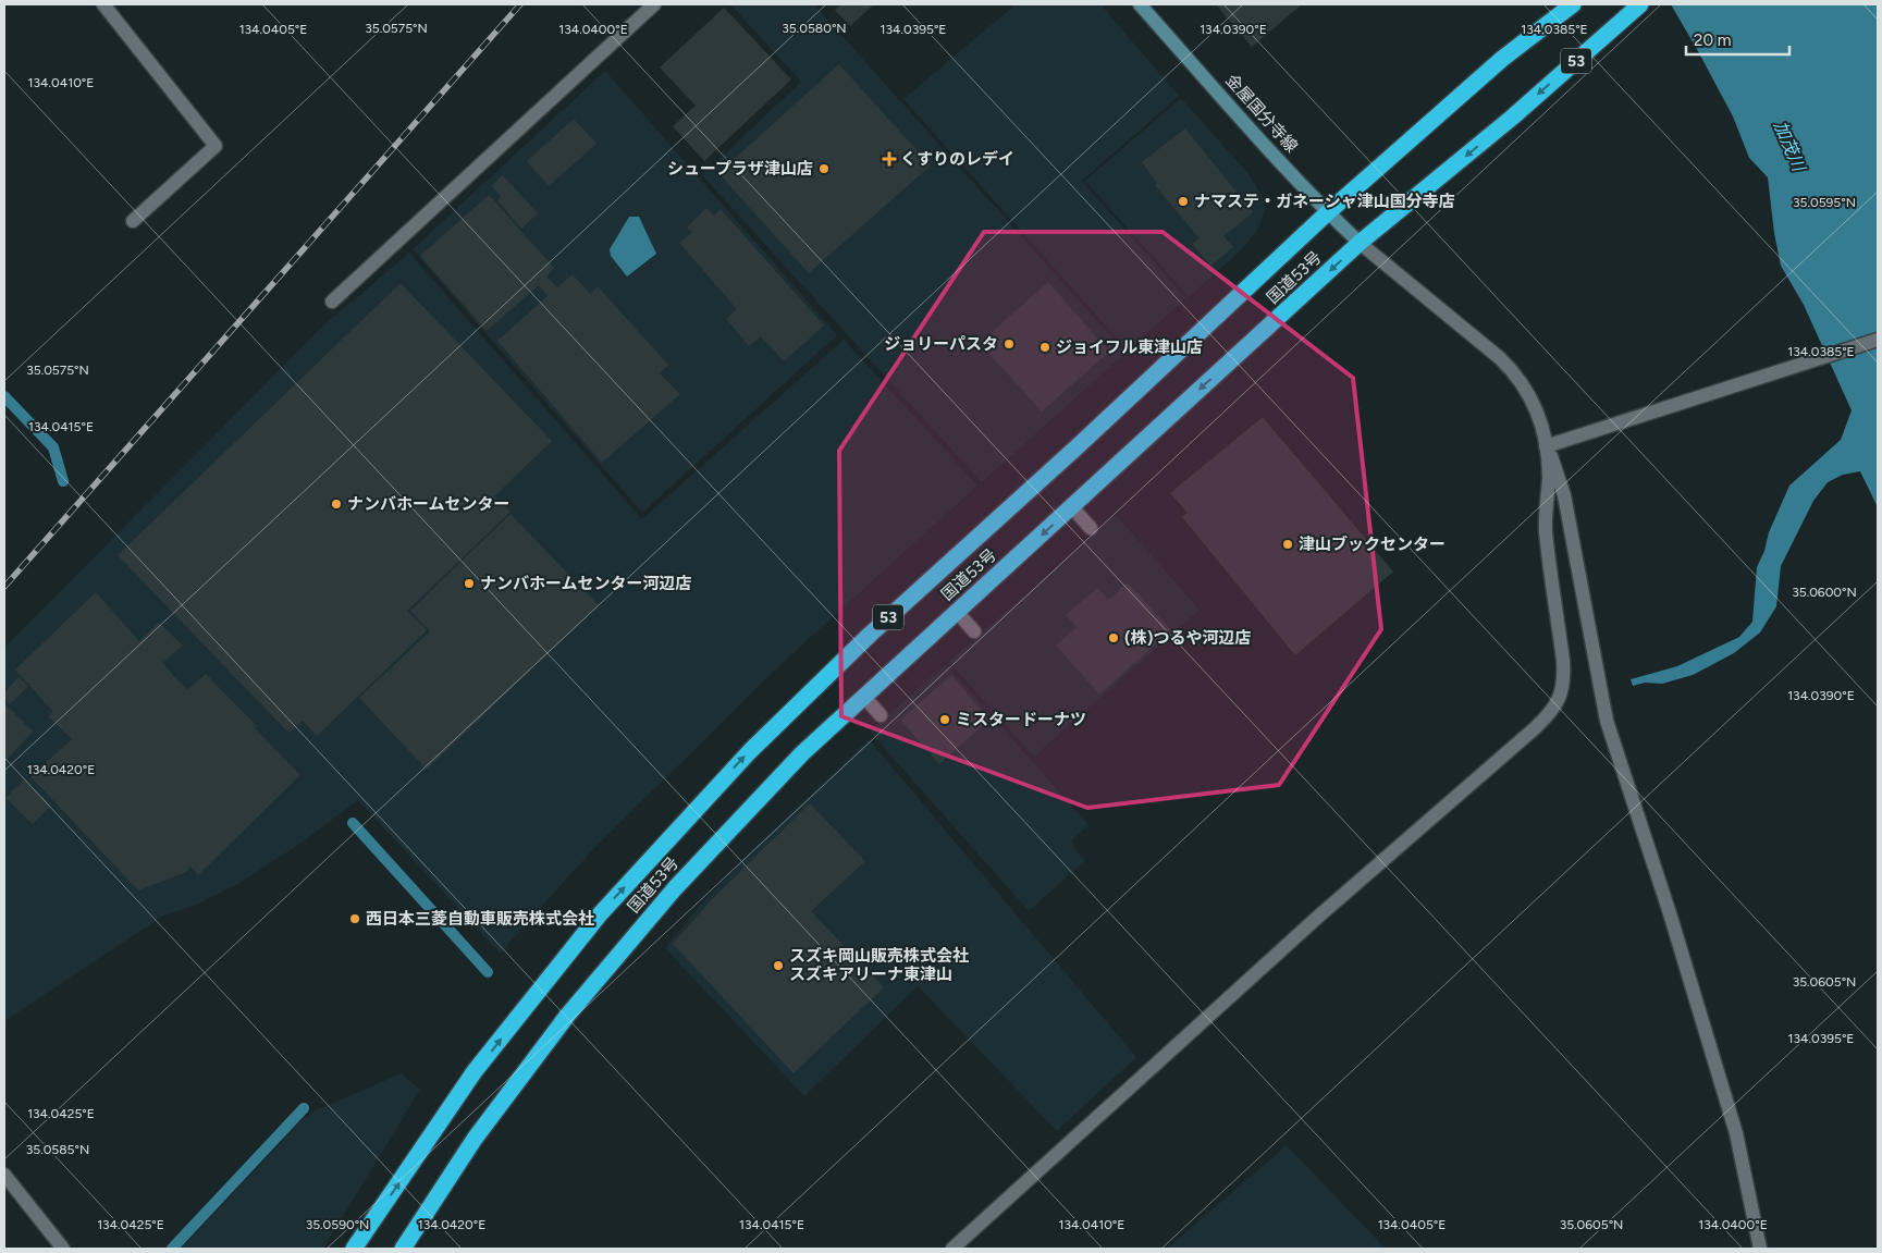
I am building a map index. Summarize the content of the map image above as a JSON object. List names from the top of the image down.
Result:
{
  "streets": {
    "highway": ["53", "国道53号"],
    "main road": ["金屋国分寺線"]
  },
  "crossings": [
    ["金屋国分寺線", "国道53号"]
  ],
  "water": ["加茂川"],
  "places": {
    "health": ["くすりのレデイ"],
    "other": [
      "シュープラザ津山店",
      "ナマステ・ガネーシャ津山国分寺店",
      "ジョリーパスタ",
      "ジョイフル東津山店",
      "ナンバホームセンター",
      "津山ブックセンター",
      "ナンバホームセンター河辺店",
      "(株)つるや河辺店",
      "ミスタードーナツ",
      "西日本三菱自動車販売株式会社",
      "スズキ岡山販売株式会社 スズキアリーナ東津山"
    ]
  },
  "scale_bar": "20 m",
  "coordinates": [
    "35.0575°N",
    "35.0580°N",
    "134.0405°E",
    "134.0400°E",
    "134.0395°E",
    "134.0390°E",
    "134.0385°E",
    "134.0410°E",
    "35.0595°N",
    "134.0415°E",
    "35.0600°N",
    "134.0420°E",
    "35.0605°N",
    "134.0425°E",
    "35.0585°N",
    "35.0590°N"
  ]
}
